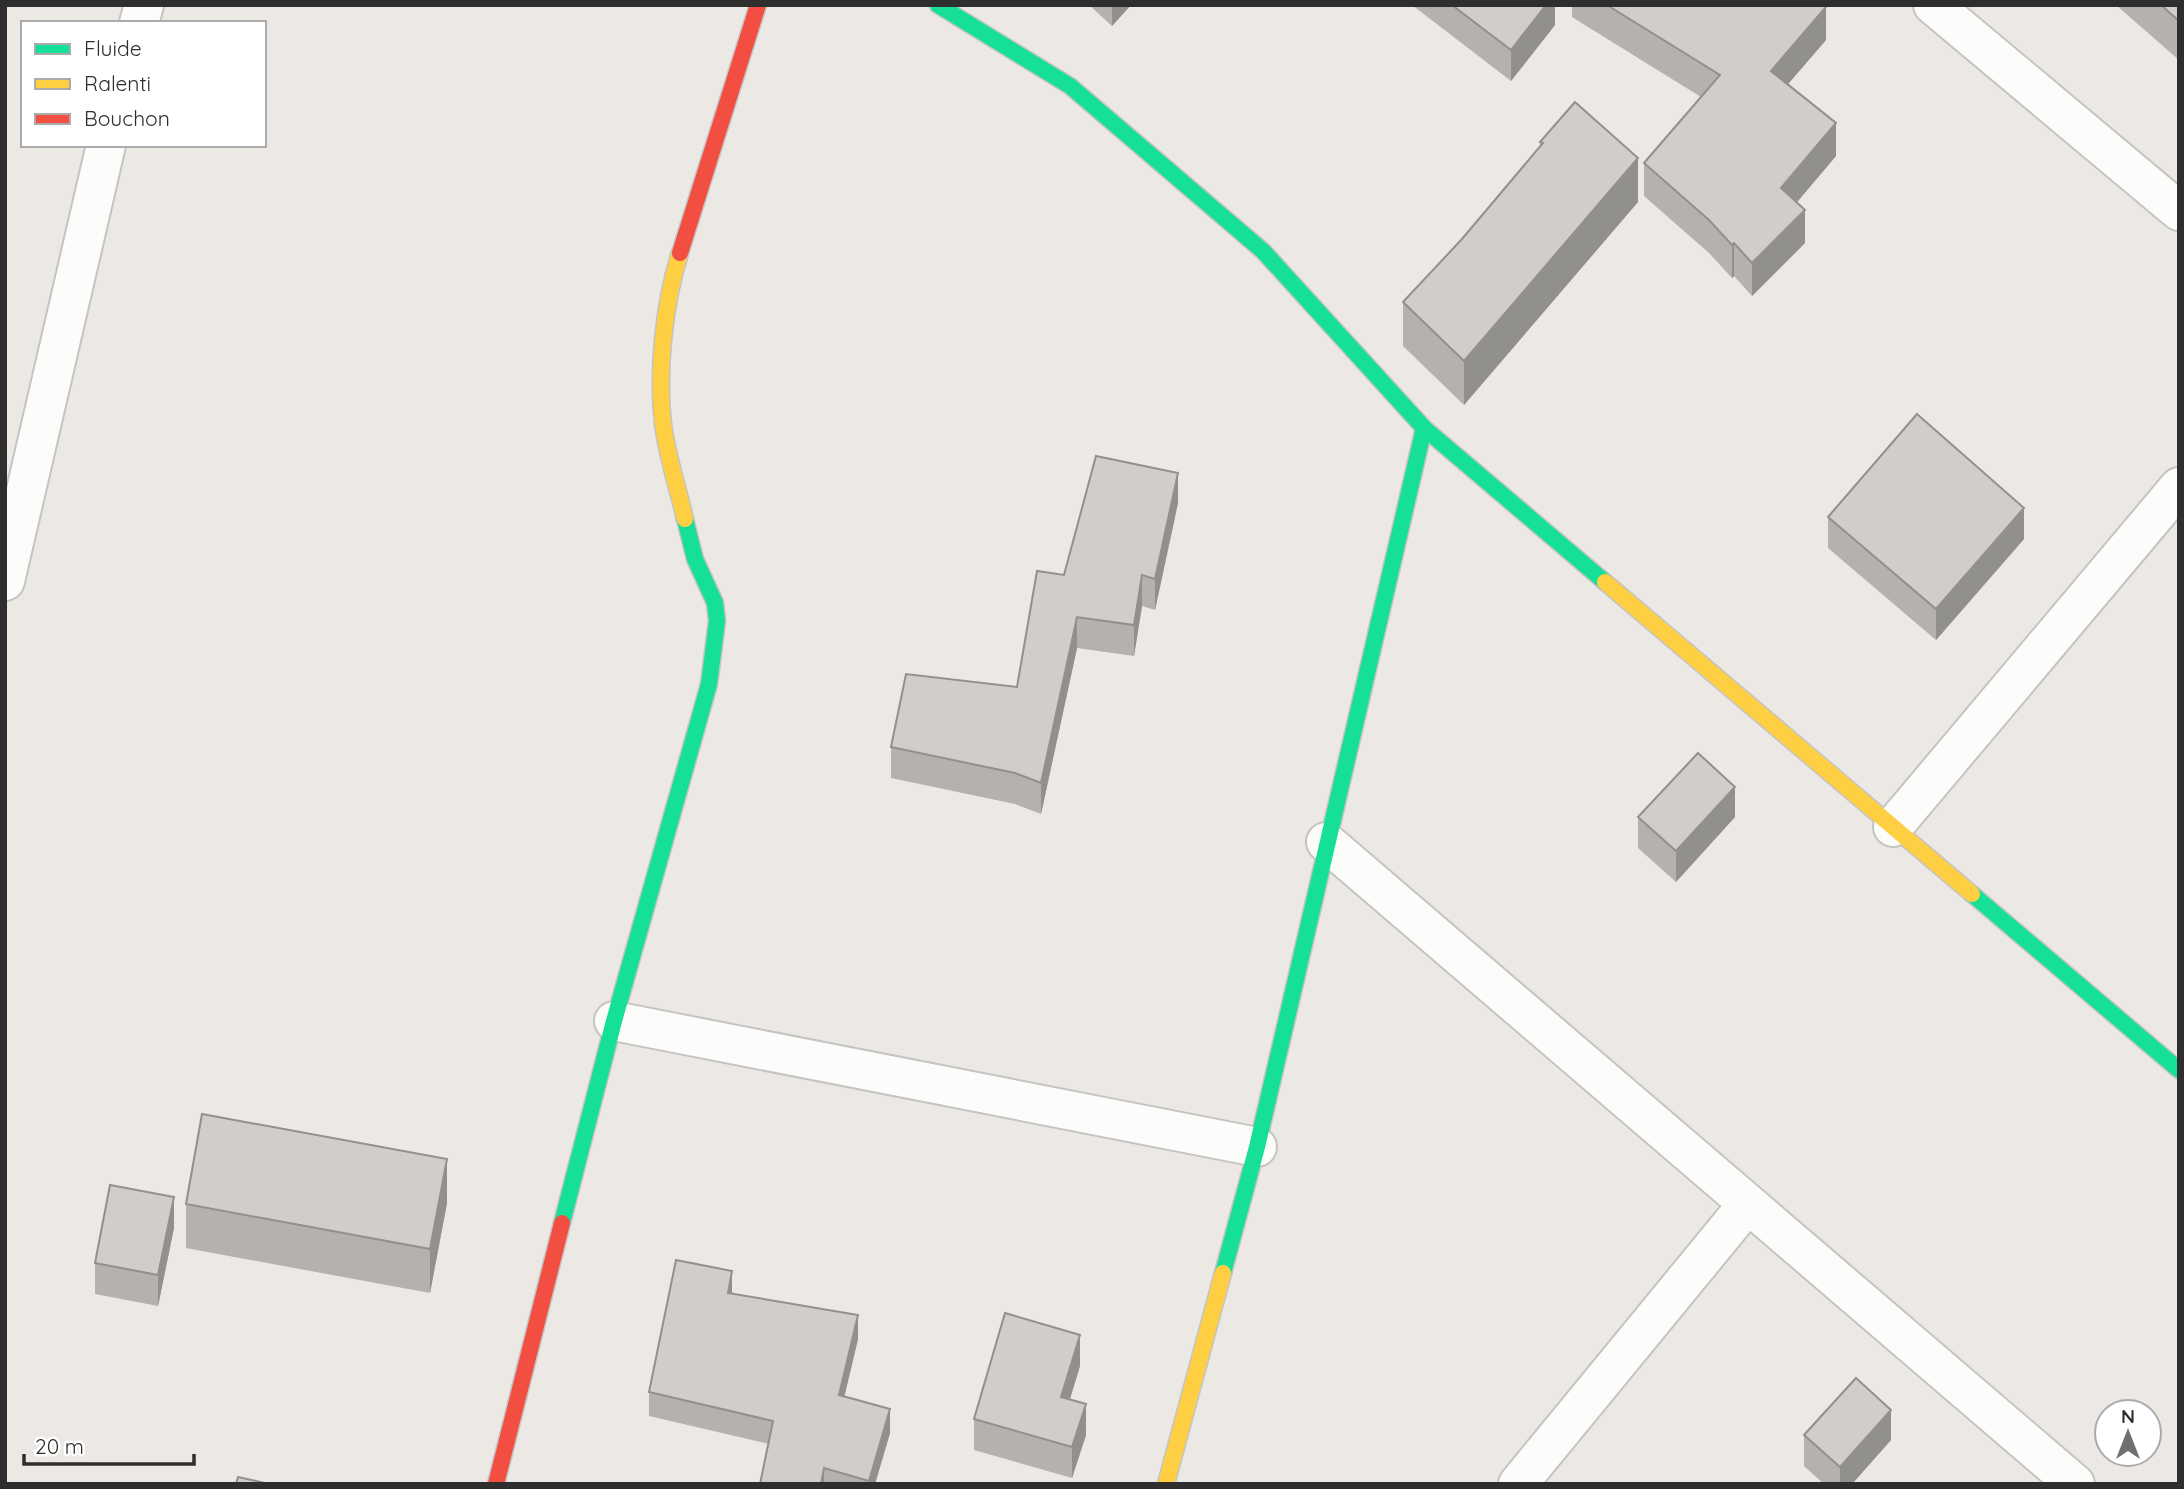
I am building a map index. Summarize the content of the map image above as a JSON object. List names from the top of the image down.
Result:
{
  "legend": ["Fluide", "Ralenti", "Bouchon"],
  "scale_bar": "20 m",
  "north": "top"
}
